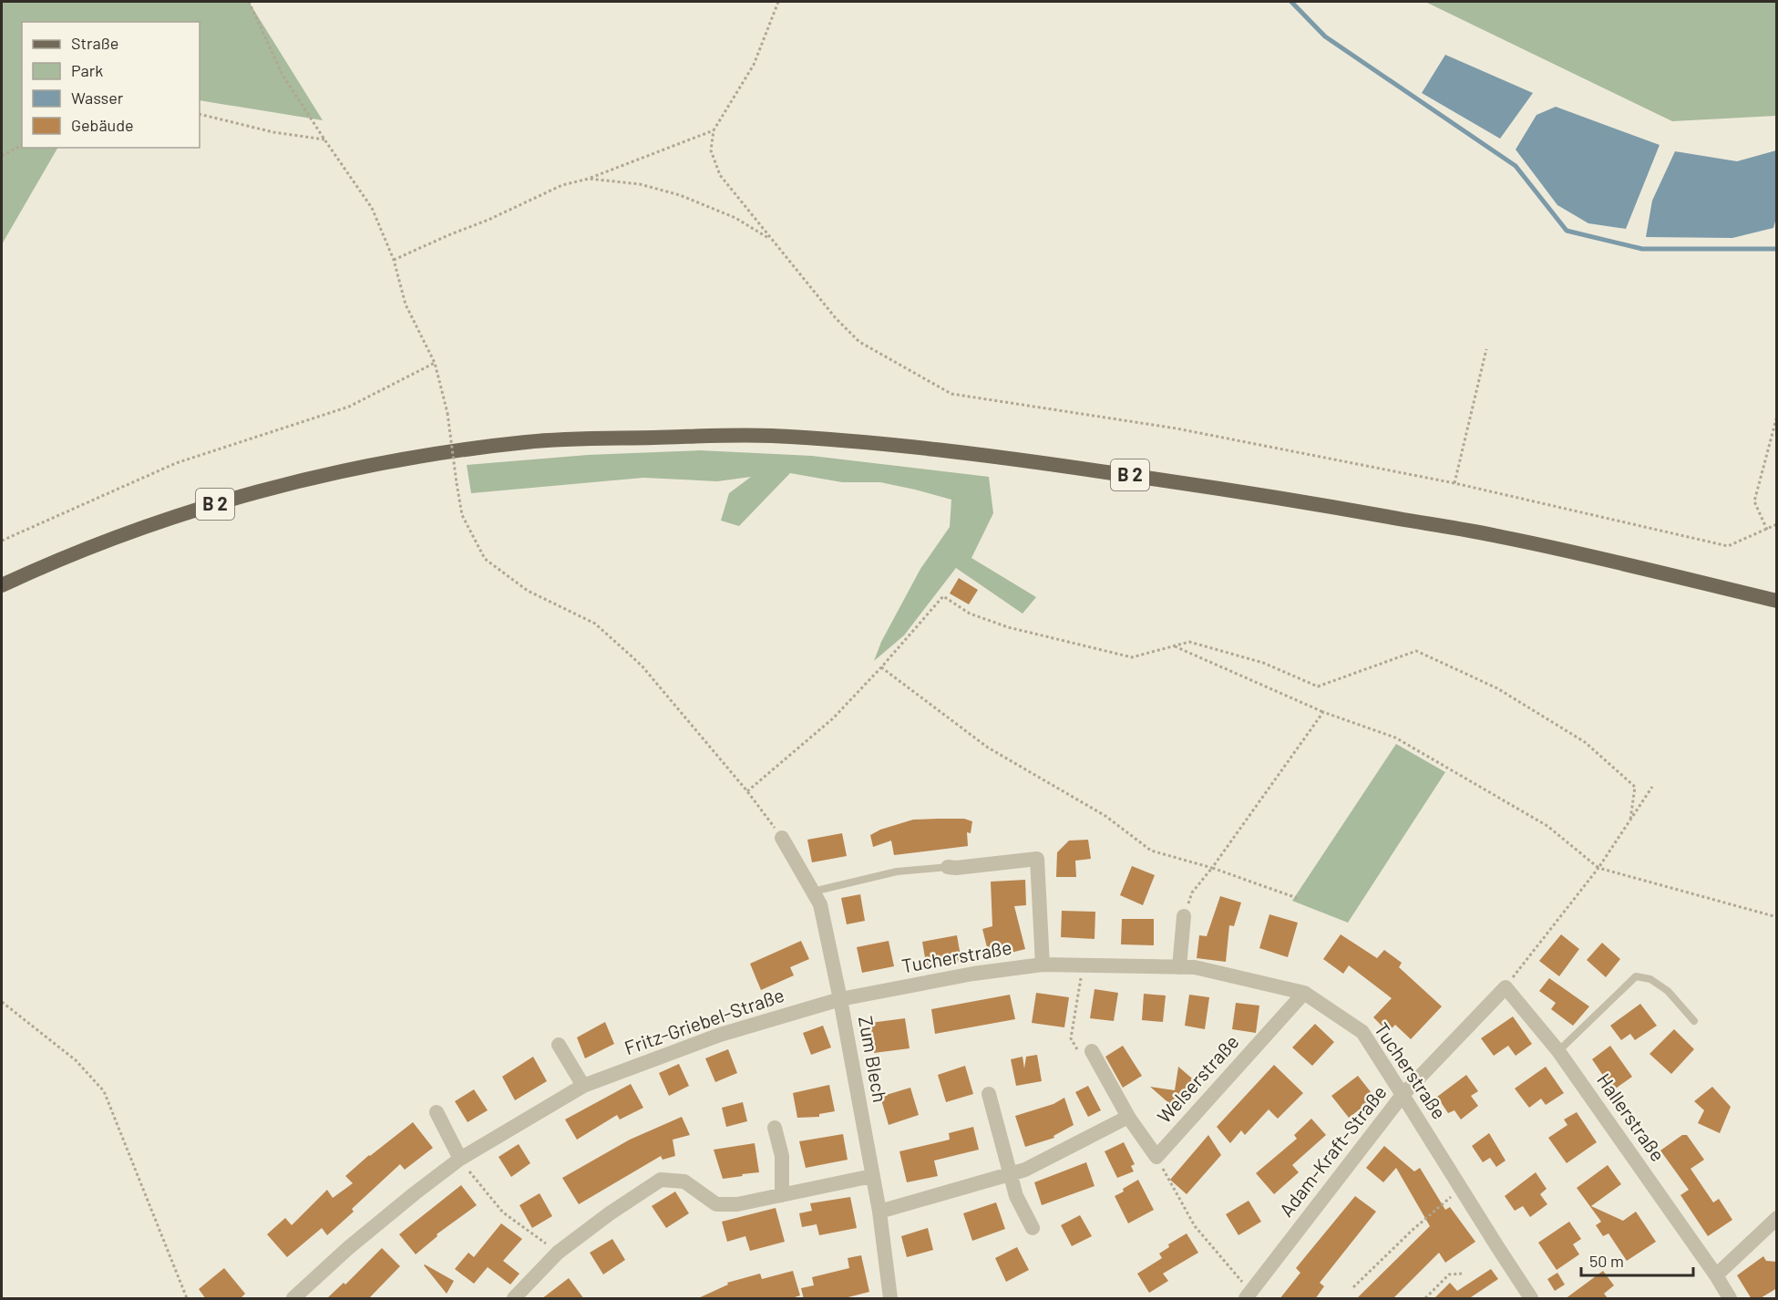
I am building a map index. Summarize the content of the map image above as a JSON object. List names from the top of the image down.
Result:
{
  "streets": {
    "main road": ["B 2"],
    "street": [
      "Tucherstraße",
      "Fritz-Griebel-Straße",
      "Zum Blech",
      "Welserstraße",
      "Hallerstraße",
      "Adam-Kraft-Straße"
    ]
  },
  "crossings": [
    ["Tucherstraße", "Fritz-Griebel-Straße"],
    ["Tucherstraße", "Zum Blech"],
    ["Tucherstraße", "Welserstraße"],
    ["Tucherstraße", "Adam-Kraft-Straße"],
    ["Fritz-Griebel-Straße", "Zum Blech"],
    ["Zum Blech", "Welserstraße"],
    ["Hallerstraße", "Adam-Kraft-Straße"]
  ],
  "legend": [
    "Straße",
    "Park",
    "Wasser",
    "Gebäude"
  ],
  "scale_bar": "50 m"
}
